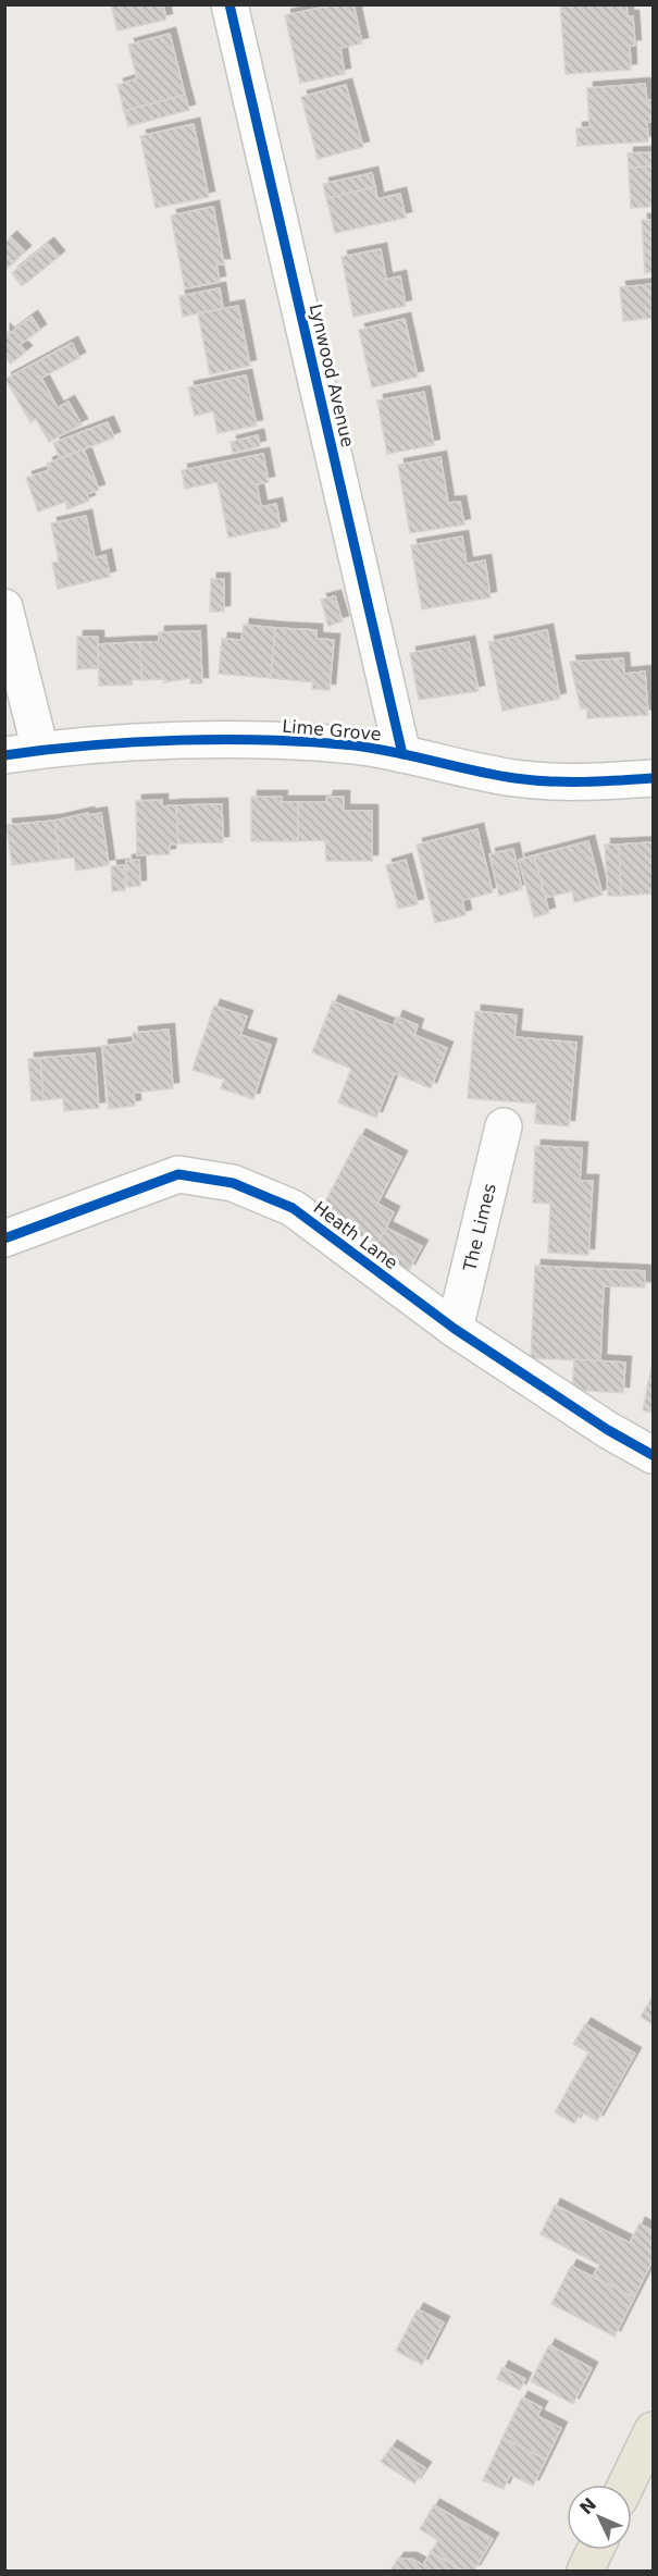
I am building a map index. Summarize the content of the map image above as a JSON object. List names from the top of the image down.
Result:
{
  "streets": {
    "street": [
      "Lynwood Avenue",
      "Lime Grove",
      "The Limes",
      "Heath Lane"
    ]
  },
  "crossings": [
    ["Lynwood Avenue", "Lime Grove"],
    ["The Limes", "Heath Lane"]
  ],
  "north": "top left"
}
